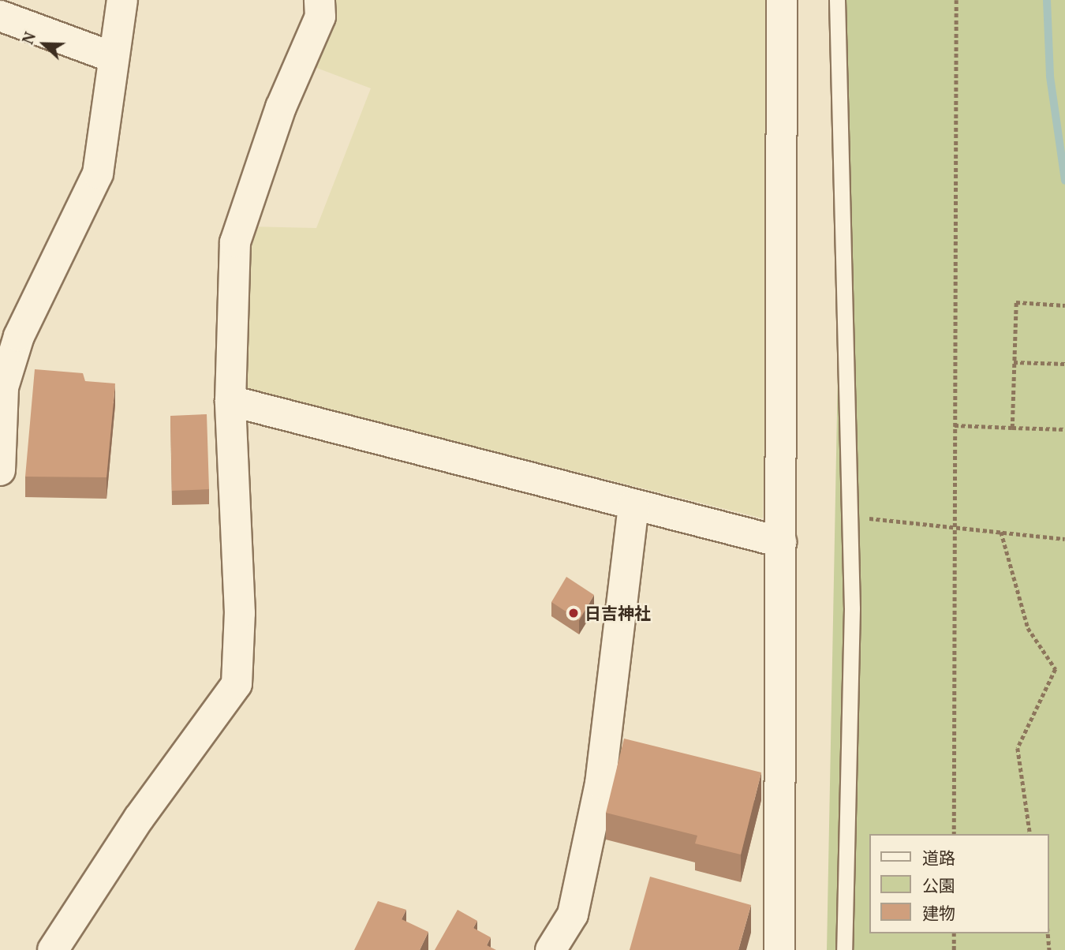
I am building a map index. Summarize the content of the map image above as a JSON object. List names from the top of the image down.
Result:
{
  "places": ["日吉神社"],
  "legend": ["道路", "公園", "建物"],
  "north": "left"
}
